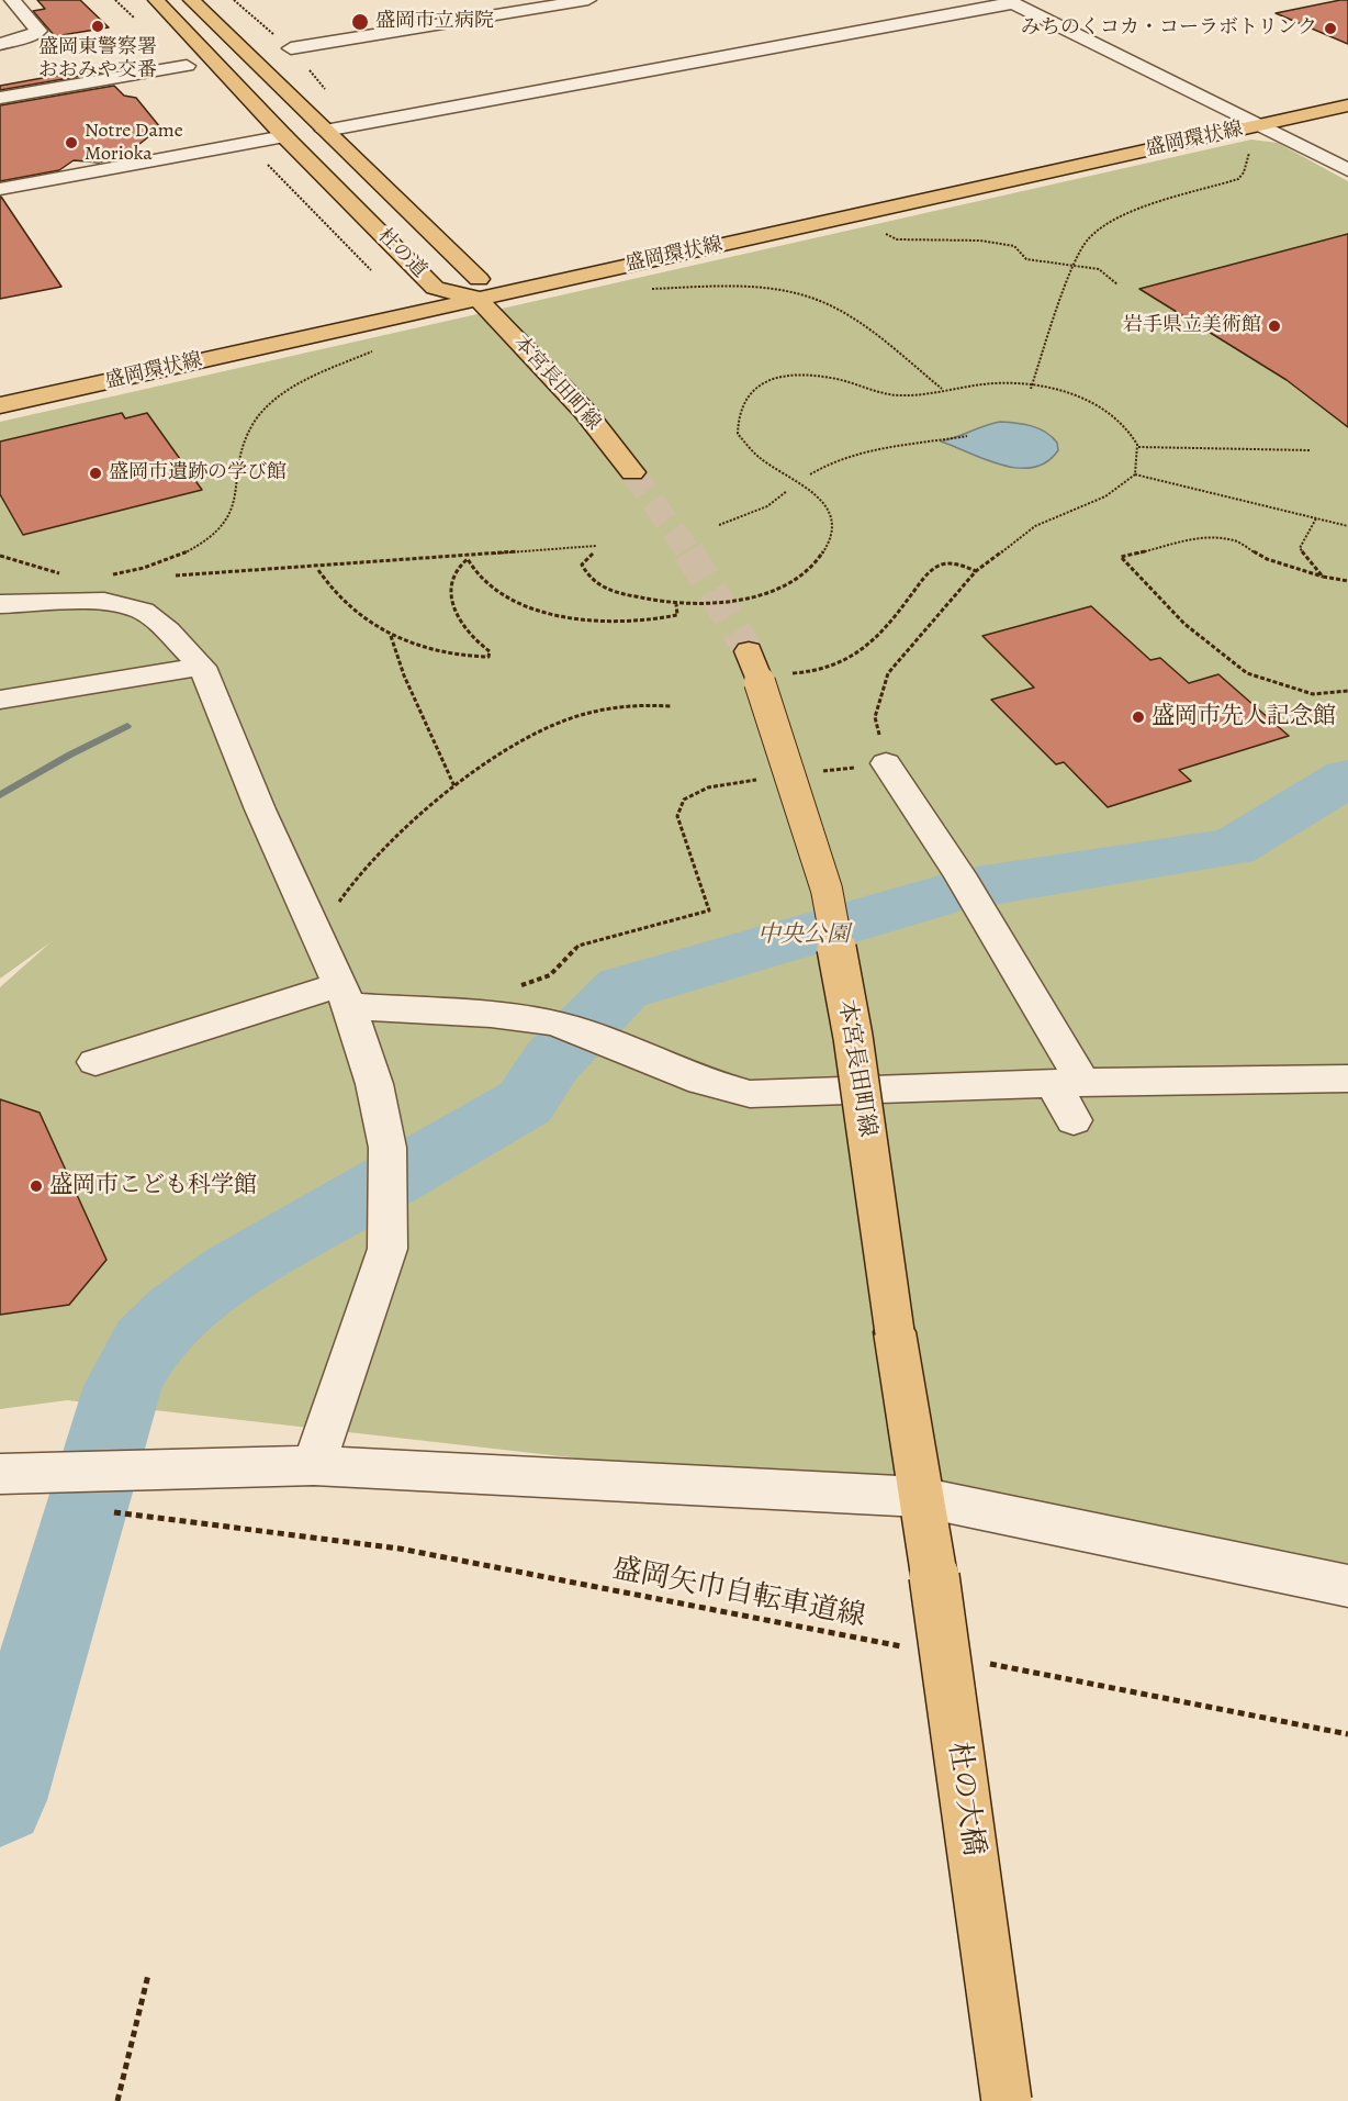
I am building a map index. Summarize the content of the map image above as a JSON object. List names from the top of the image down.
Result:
{
  "streets": {
    "main road": [
      "盛岡環状線",
      "杜の道",
      "本宮長田町線",
      "杜の大橋"
    ],
    "path": ["盛岡矢巾自転車道線"]
  },
  "crossings": [
    ["盛岡環状線", "杜の道"],
    ["盛岡環状線", "本宮長田町線"],
    ["杜の道", "本宮長田町線"],
    ["本宮長田町線", "杜の大橋"]
  ],
  "parks": ["中央公園"],
  "places": [
    "盛岡市立病院",
    "盛岡東警察署 おおみや交番",
    "みちのくコカ・コーラボトリンク",
    "Notre Dame Morioka",
    "岩手県立美術館",
    "盛岡市遺跡の学び館",
    "盛岡市先人記念館",
    "盛岡市こども科学館"
  ]
}
